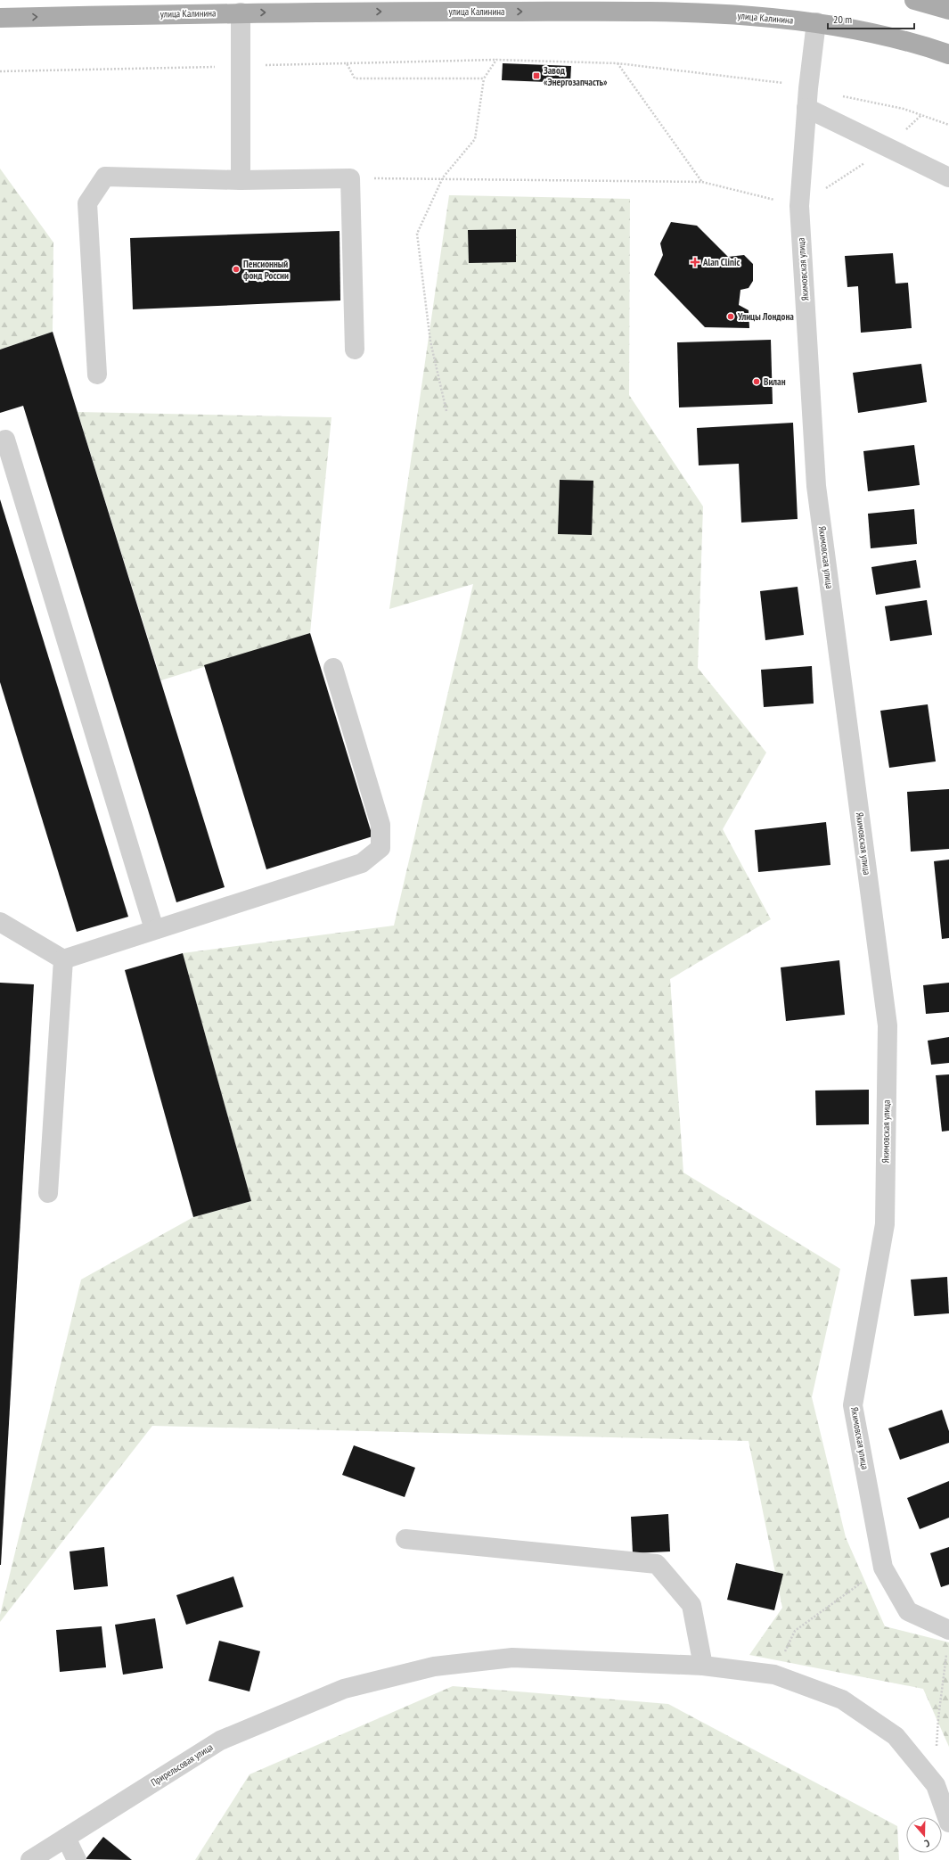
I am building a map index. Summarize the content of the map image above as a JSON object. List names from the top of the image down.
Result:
{
  "streets": {
    "main road": ["улица Калинина"],
    "street": ["Якимовская улица", "Прирельсовая улица"]
  },
  "crossings": [
    ["улица Калинина", "Якимовская улица"]
  ],
  "one_way": ["улица Калинина"],
  "places": {
    "transit": ["Завод «Энергозапчасть»"],
    "health": ["Alan Clinic"],
    "other": ["Пенсионный фонд России", "Улицы Лондона", "Вилан"]
  },
  "scale_bar": "20 m",
  "north": "bottom"
}
